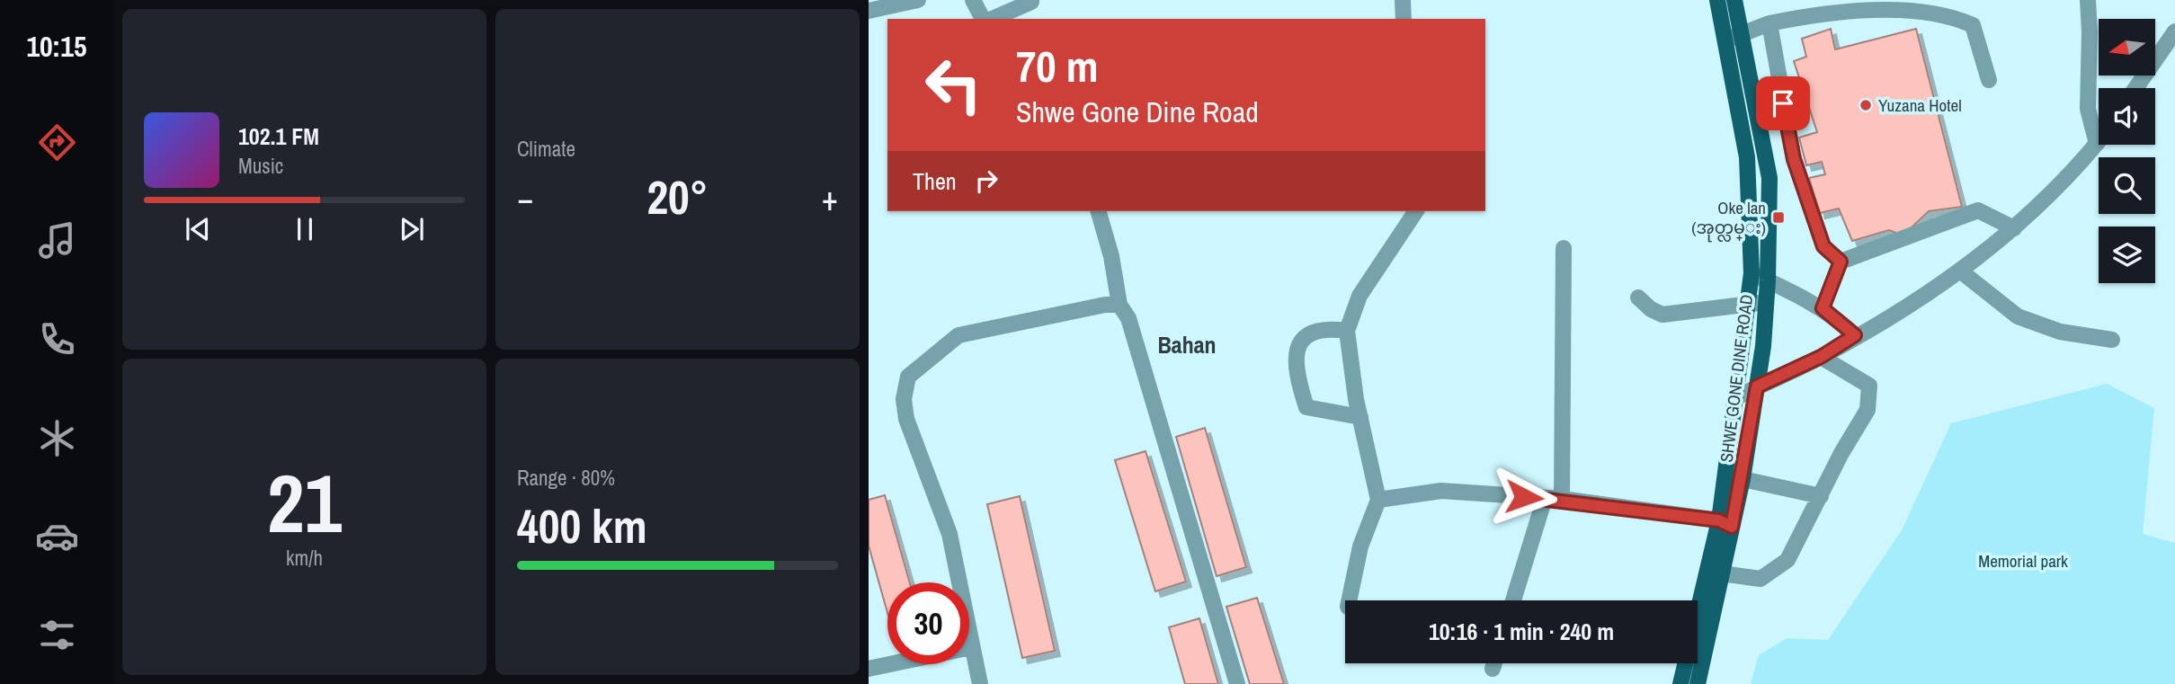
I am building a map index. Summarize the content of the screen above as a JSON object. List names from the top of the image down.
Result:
{
  "streets": {
    "main road": ["SHWE GONE DINE ROAD"]
  },
  "districts": ["Bahan"],
  "parks": ["Memorial park"],
  "places": {
    "other": ["Yuzana Hotel"],
    "transit": ["Oke lan (အုတ္လမ္း)"]
  },
  "north": "left",
  "page": {
    "tabs": "10:15",
    "tile": [
      "Climate",
      ["21", "km/h"],
      ["Range · 80%", "400 km"]
    ],
    "turn": ["70 m", "Shwe Gone Dine Road"],
    "song": ["102.1 FM", "Music"],
    "then": "Then",
    "heat": ["−", "20°", "+"],
    "limit": "30",
    "trip": "10:16 · 1 min · 240 m"
  }
}
